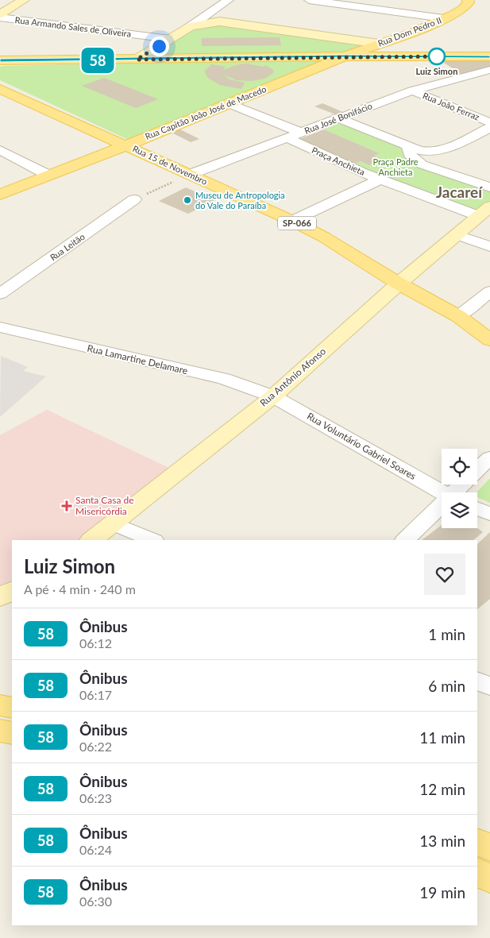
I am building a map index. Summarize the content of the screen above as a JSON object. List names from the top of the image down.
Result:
{
  "streets": {
    "main road": [
      "Rua Dom Pedro II",
      "Rua Capitão João José de Macedo",
      "Rua 15 de Novembro",
      "SP-066"
    ],
    "street": [
      "Rua Armando Sales de Oliveira",
      "Rua João Ferraz",
      "Rua José Bonifácio",
      "Praça Anchieta",
      "Rua Leitão",
      "Rua Lamartine Delamare",
      "Rua Antônio Afonso",
      "Rua Voluntário Gabriel Soares"
    ]
  },
  "crossings": [
    ["Rua Dom Pedro II", "Rua Capitão João José de Macedo"],
    ["Rua João Ferraz", "Rua José Bonifácio"],
    ["Rua Capitão João José de Macedo", "Rua 15 de Novembro"],
    ["Rua José Bonifácio", "Praça Anchieta"],
    ["Rua José Bonifácio", "Rua 15 de Novembro"],
    ["Praça Anchieta", "Rua Antônio Afonso"],
    ["Rua 15 de Novembro", "SP-066"],
    ["Rua 15 de Novembro", "Rua Antônio Afonso"],
    ["SP-066", "Rua Antônio Afonso"],
    ["Rua Lamartine Delamare", "Rua Antônio Afonso"],
    ["Rua Lamartine Delamare", "Rua Voluntário Gabriel Soares"],
    ["Rua Antônio Afonso", "Rua Voluntário Gabriel Soares"]
  ],
  "districts": ["Jacareí"],
  "parks": ["Praça Padre Anchieta"],
  "places": {
    "other": ["Luiz Simon", "Museu de Antropologia do Vale do Paraíba"],
    "health": ["Santa Casa de Misericórdia"]
  },
  "lines": ["bus line 58"],
  "page": {
    "on_map": "58",
    "heading": ["Luiz Simon", "A pé · 4 min · 240 m"],
    "list": [
      {
        "mark": "58",
        "name": "Ônibus",
        "note": "06:12",
        "value": "1 min"
      },
      {
        "mark": "58",
        "name": "Ônibus",
        "note": "06:17",
        "value": "6 min"
      },
      {
        "mark": "58",
        "name": "Ônibus",
        "note": "06:22",
        "value": "11 min"
      },
      {
        "mark": "58",
        "name": "Ônibus",
        "note": "06:23",
        "value": "12 min"
      },
      {
        "mark": "58",
        "name": "Ônibus",
        "note": "06:24",
        "value": "13 min"
      },
      {
        "mark": "58",
        "name": "Ônibus",
        "note": "06:30",
        "value": "19 min"
      }
    ]
  }
}
